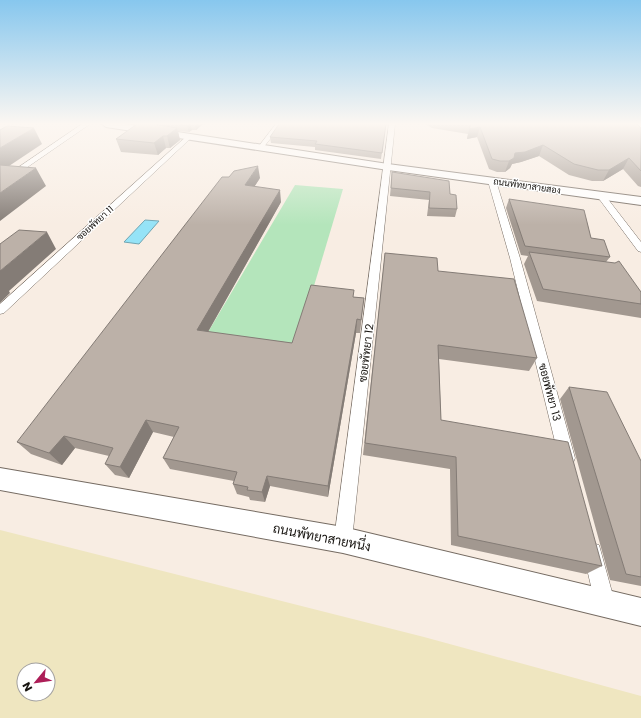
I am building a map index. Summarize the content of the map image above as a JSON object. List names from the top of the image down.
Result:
{
  "streets": {
    "main road": ["ถนนพัทยาสายสอง", "ถนนพัทยาสายหนึ่ง"],
    "street": ["ซอยพัทยา 11", "ซอยพัทยา 12", "ซอยพัทยา 13"]
  },
  "crossings": [
    ["ถนนพัทยาสายสอง", "ซอยพัทยา 12"],
    ["ถนนพัทยาสายสอง", "ซอยพัทยา 13"],
    ["ซอยพัทยา 12", "ถนนพัทยาสายหนึ่ง"]
  ],
  "north": "bottom left"
}
